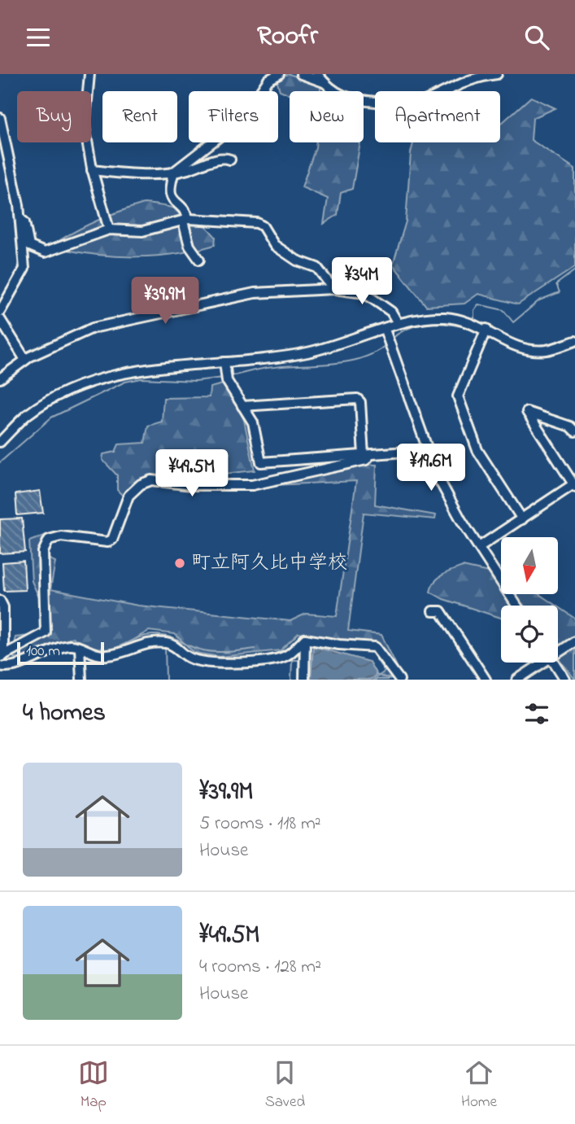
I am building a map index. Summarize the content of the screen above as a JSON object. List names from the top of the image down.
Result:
{
  "places": ["町立阿久比中学校"],
  "scale_bar": "100 m",
  "north": "bottom",
  "page": {
    "header": "Roofr",
    "chip": [
      "Buy",
      "Rent",
      "Filters",
      "New",
      "Apartment"
    ],
    "price": [
      "¥34M",
      "¥39.9M",
      "¥19.6M",
      "¥49.5M"
    ],
    "scale": "100 m",
    "heading": "4 homes",
    "list": [
      {
        "name": "¥39.9M",
        "note": "5 rooms · 118 m² · House"
      },
      {
        "name": "¥49.5M",
        "note": "4 rooms · 128 m² · House"
      }
    ],
    "tabs": ["Map", "Saved", "Home"]
  }
}
